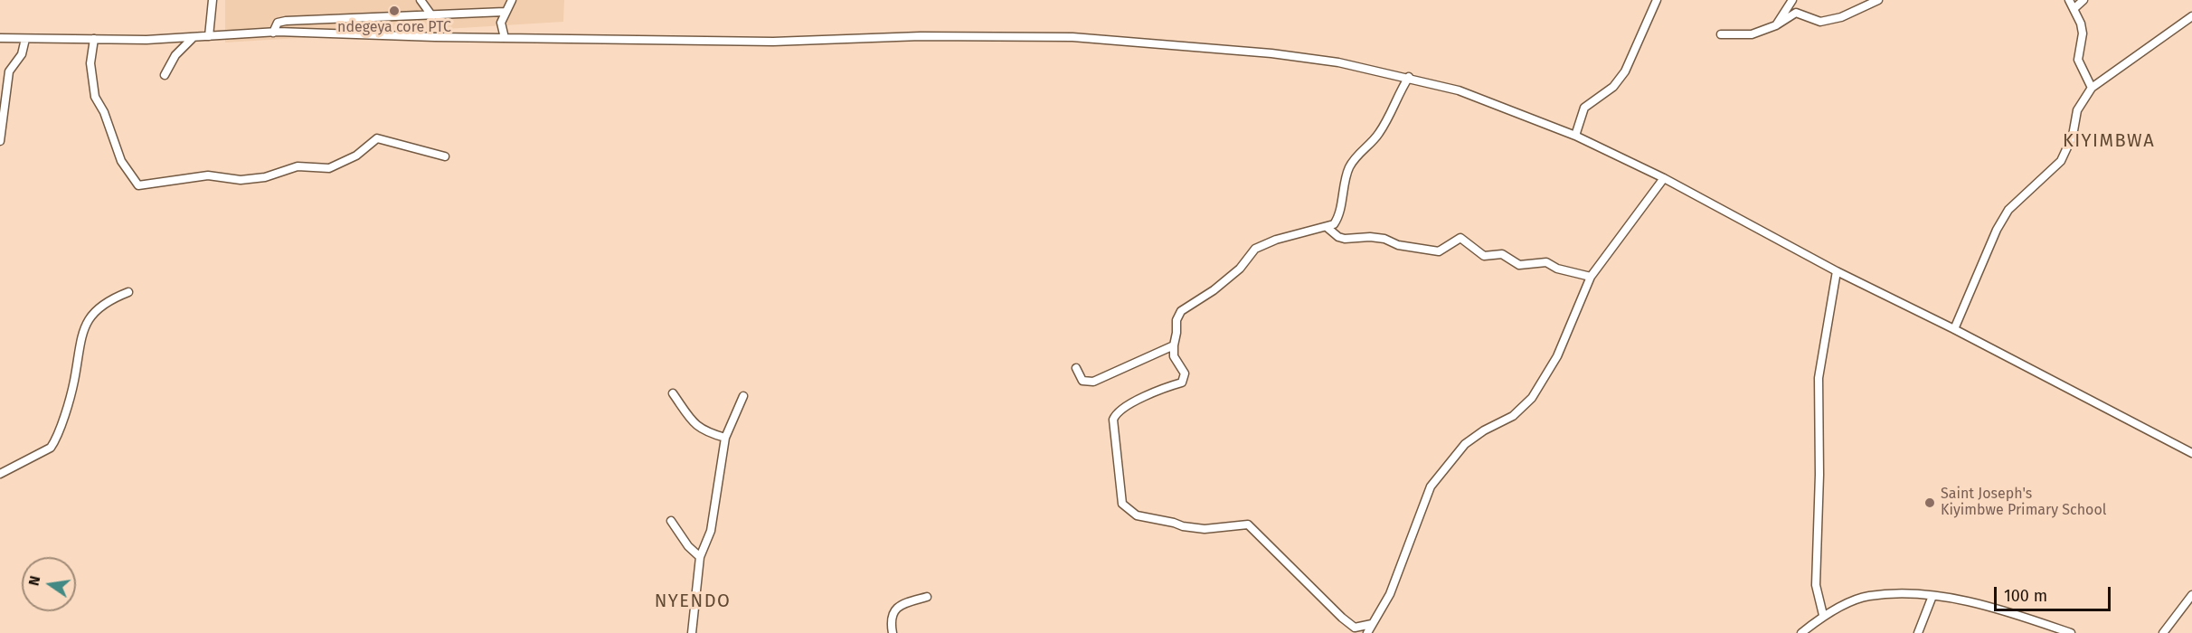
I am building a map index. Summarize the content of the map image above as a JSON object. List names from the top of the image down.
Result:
{
  "districts": ["KIYIMBWA", "NYENDO"],
  "places": ["ndegeya core PTC", "Saint Joseph's Kiyimbwe Primary School"],
  "scale_bar": "100 m",
  "north": "left"
}
